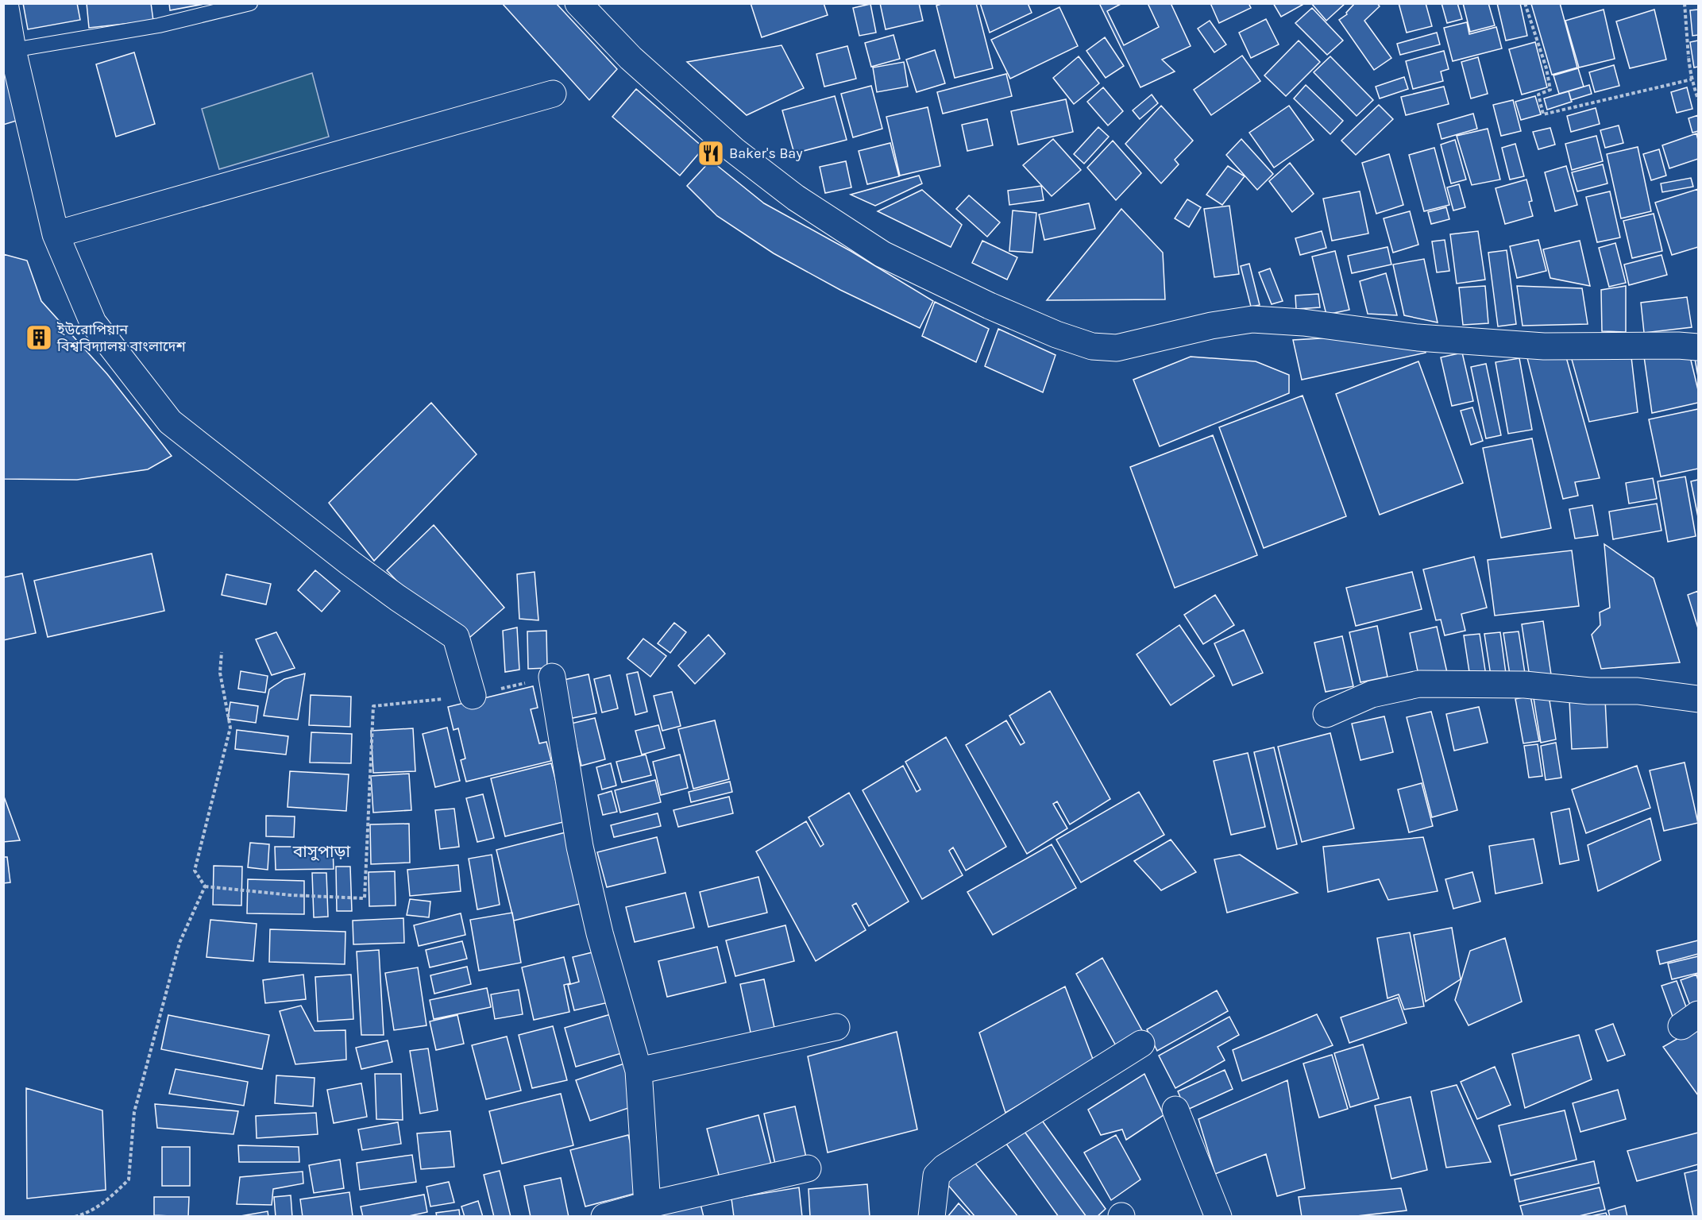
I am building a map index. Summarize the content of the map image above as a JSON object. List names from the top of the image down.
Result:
{
  "districts": ["বাসুপাড়া"],
  "places": {
    "restaurant": ["Baker's Bay"],
    "building": ["ইউরোপিয়ান বিশ্ববিদ্যালয় বাংলাদেশ"]
  }
}
